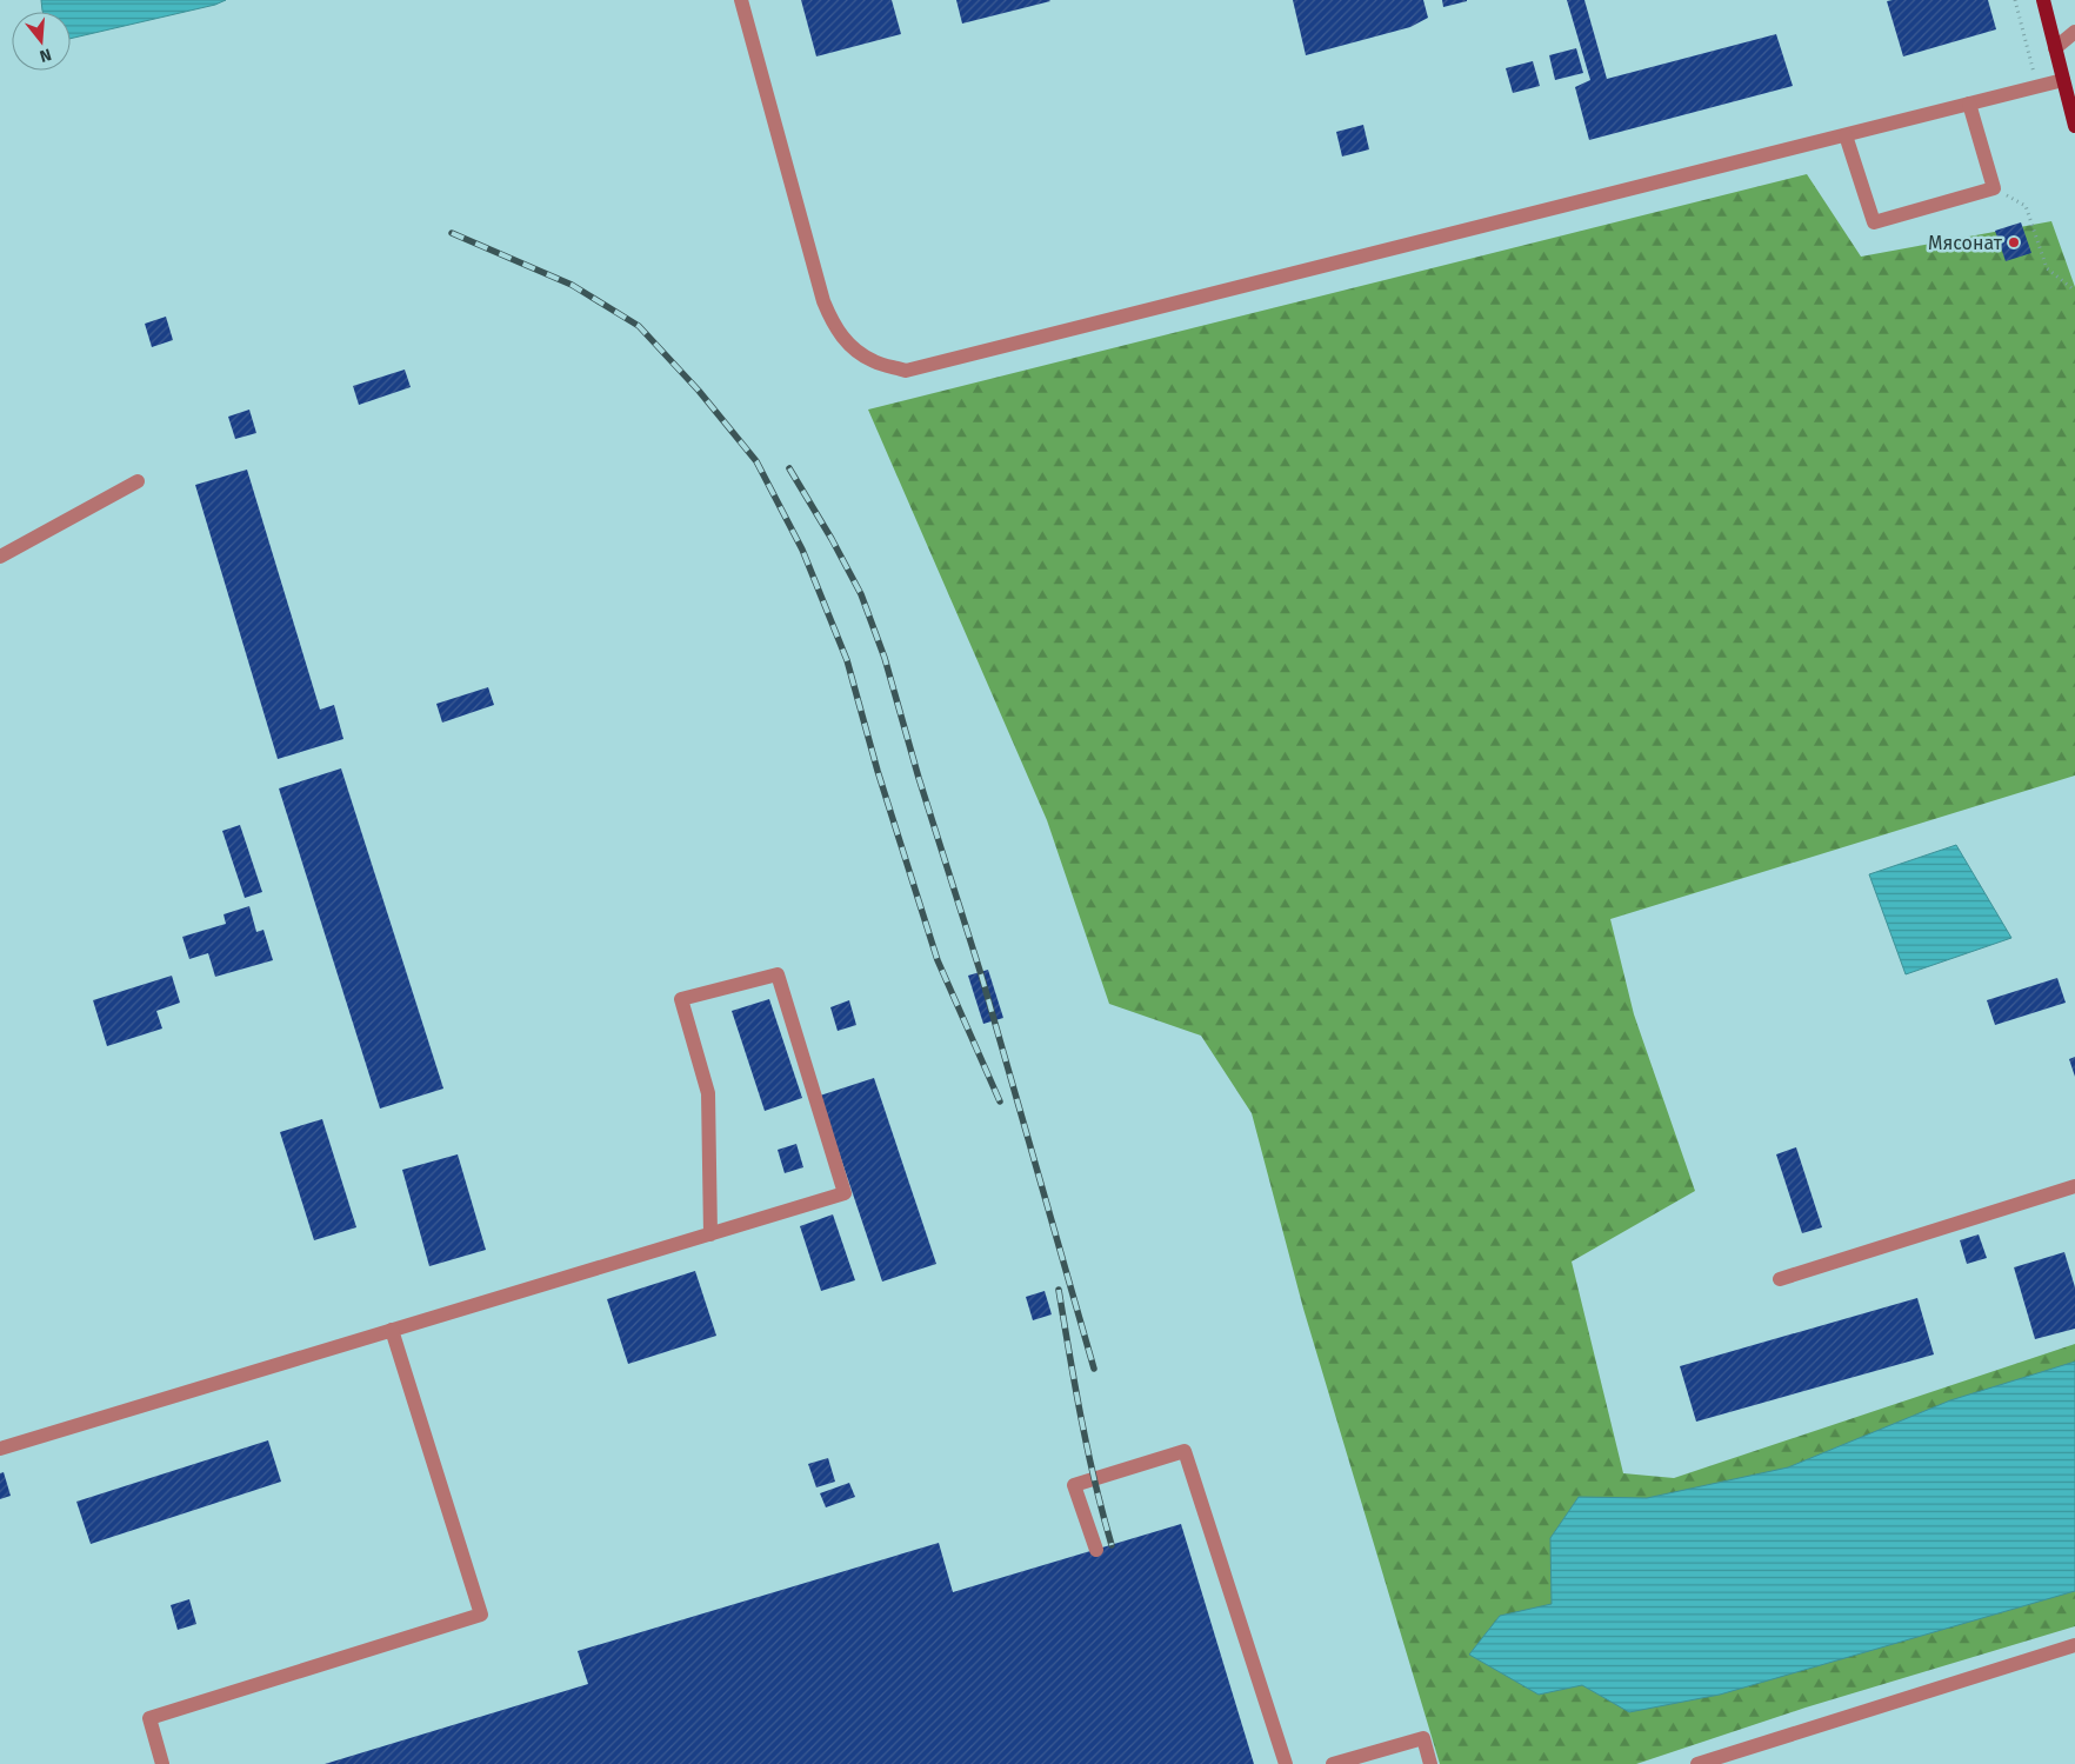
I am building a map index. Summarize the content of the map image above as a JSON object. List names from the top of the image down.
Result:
{
  "places": ["Мясонат"],
  "north": "bottom"
}
